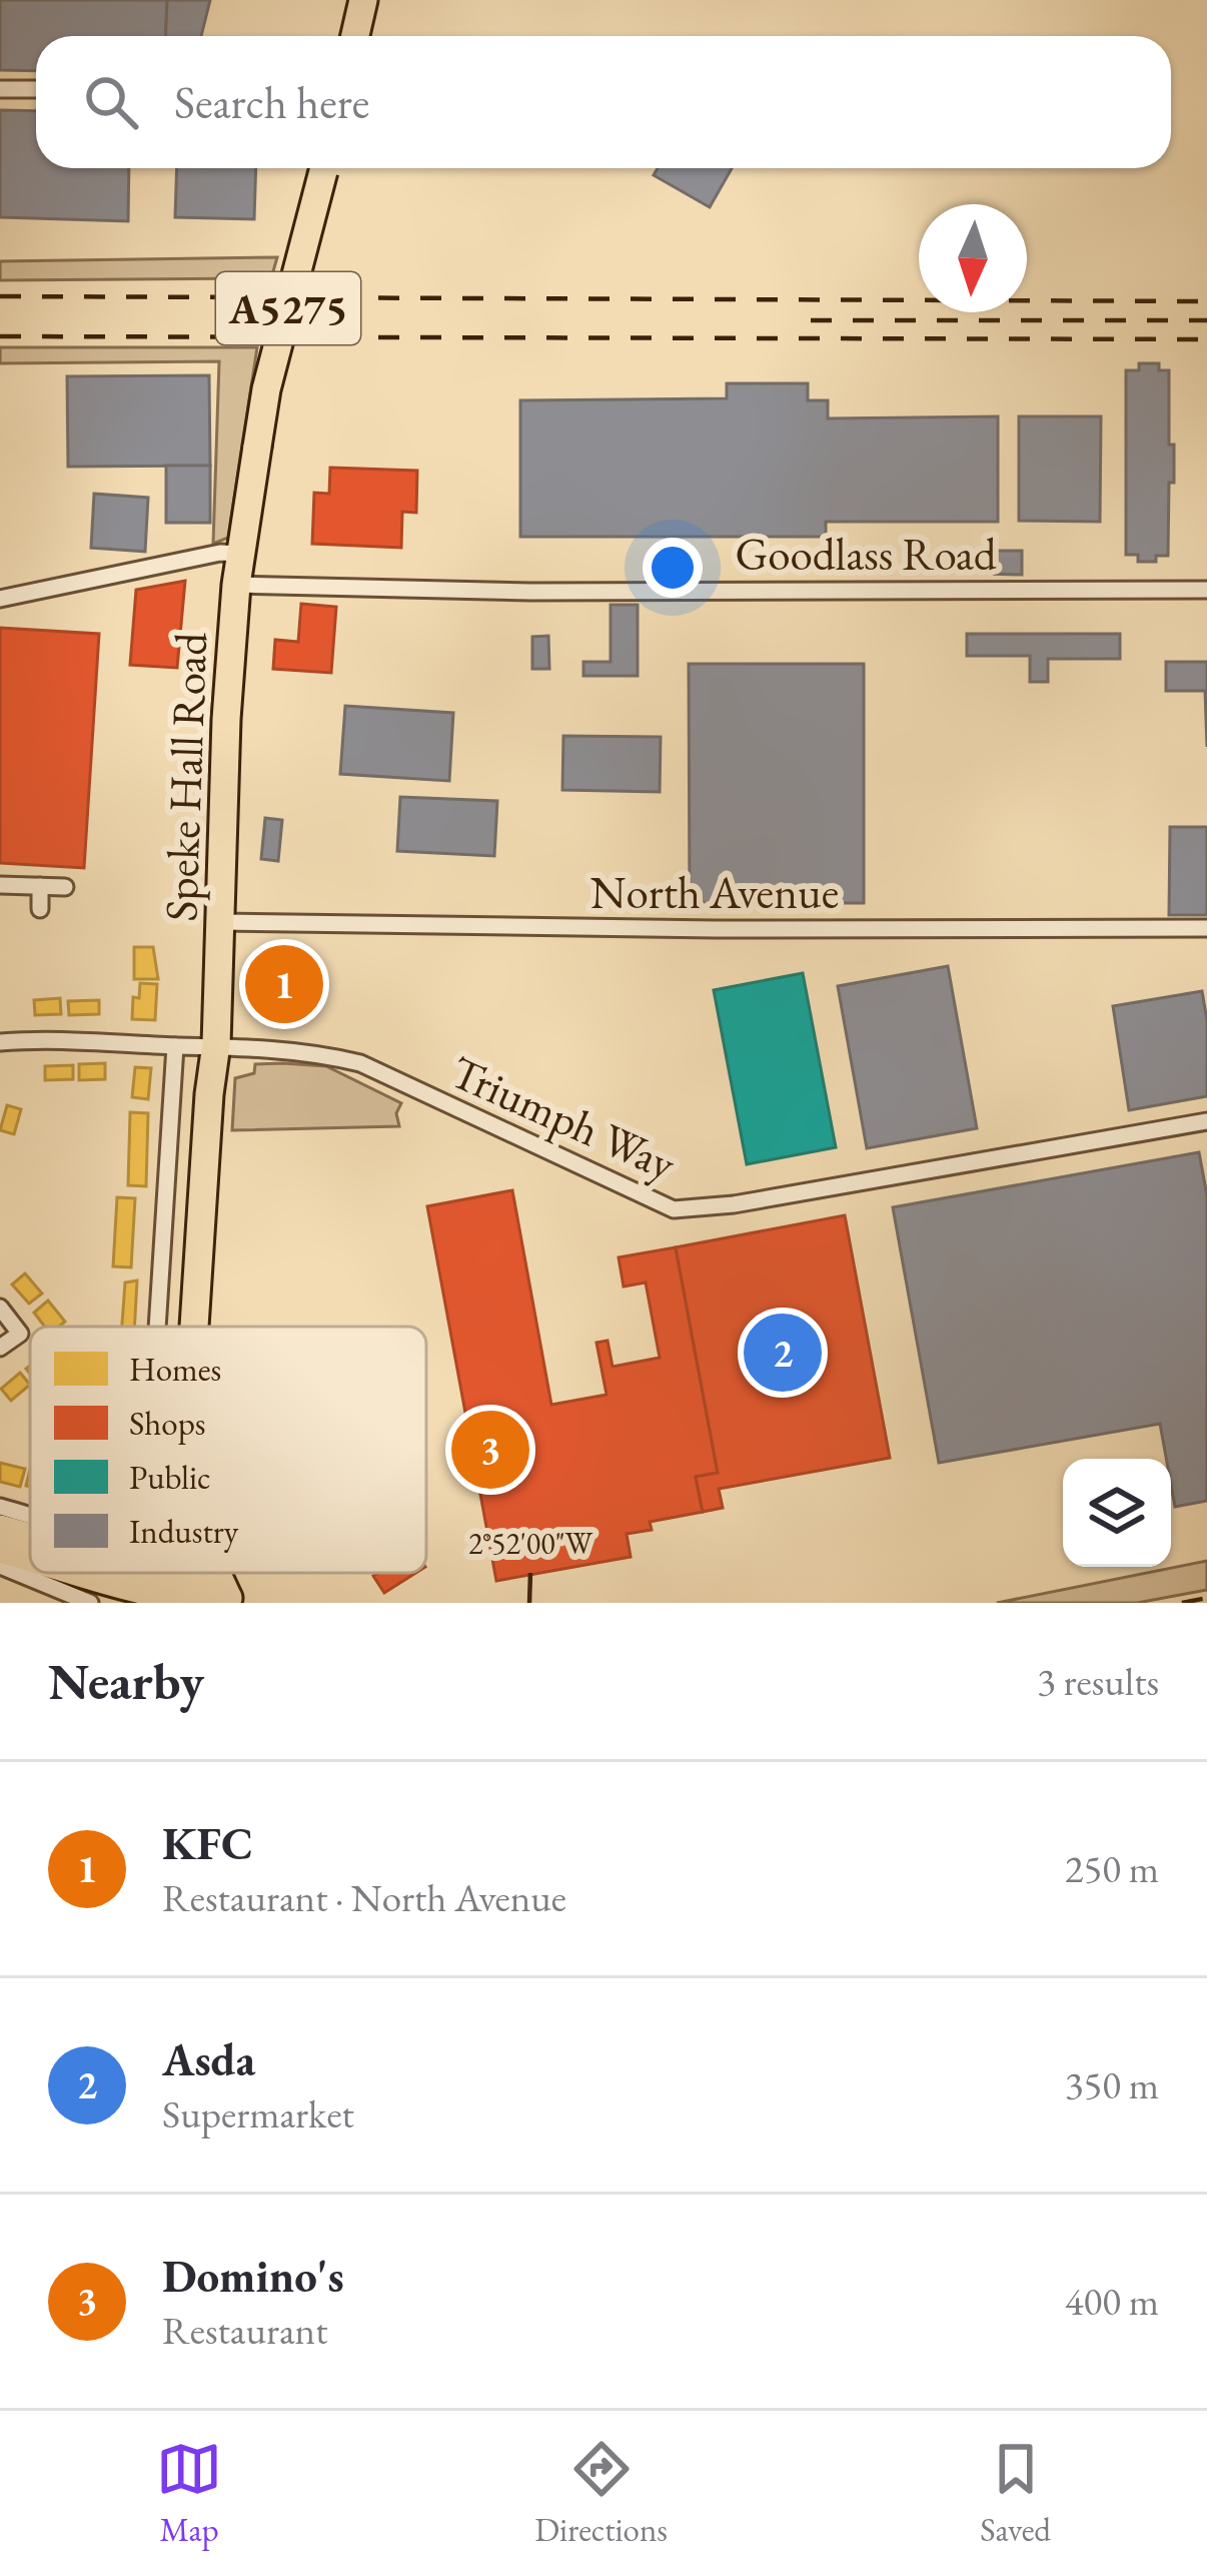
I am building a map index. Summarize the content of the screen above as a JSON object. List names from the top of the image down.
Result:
{
  "streets": {
    "highway": ["A5275", "Speke Hall Road"],
    "street": ["Goodlass Road", "North Avenue", "Triumph Way"]
  },
  "crossings": [
    ["Goodlass Road", "Speke Hall Road"],
    ["Speke Hall Road", "North Avenue"],
    ["Speke Hall Road", "Triumph Way"]
  ],
  "legend": [
    "Homes",
    "Shops",
    "Public",
    "Industry"
  ],
  "north": "bottom",
  "page": {
    "search": "Search here",
    "pins": ["1", "2", "3"],
    "heading": ["Nearby", "3 results"],
    "list": [
      {
        "mark": "1",
        "name": "KFC",
        "note": "Restaurant · North Avenue",
        "value": "250 m"
      },
      {
        "mark": "2",
        "name": "Asda",
        "note": "Supermarket",
        "value": "350 m"
      },
      {
        "mark": "3",
        "name": "Domino's",
        "note": "Restaurant",
        "value": "400 m"
      }
    ],
    "nav": ["Map", "Directions", "Saved"]
  },
  "coordinates": ["2°52'00\"W"]
}
